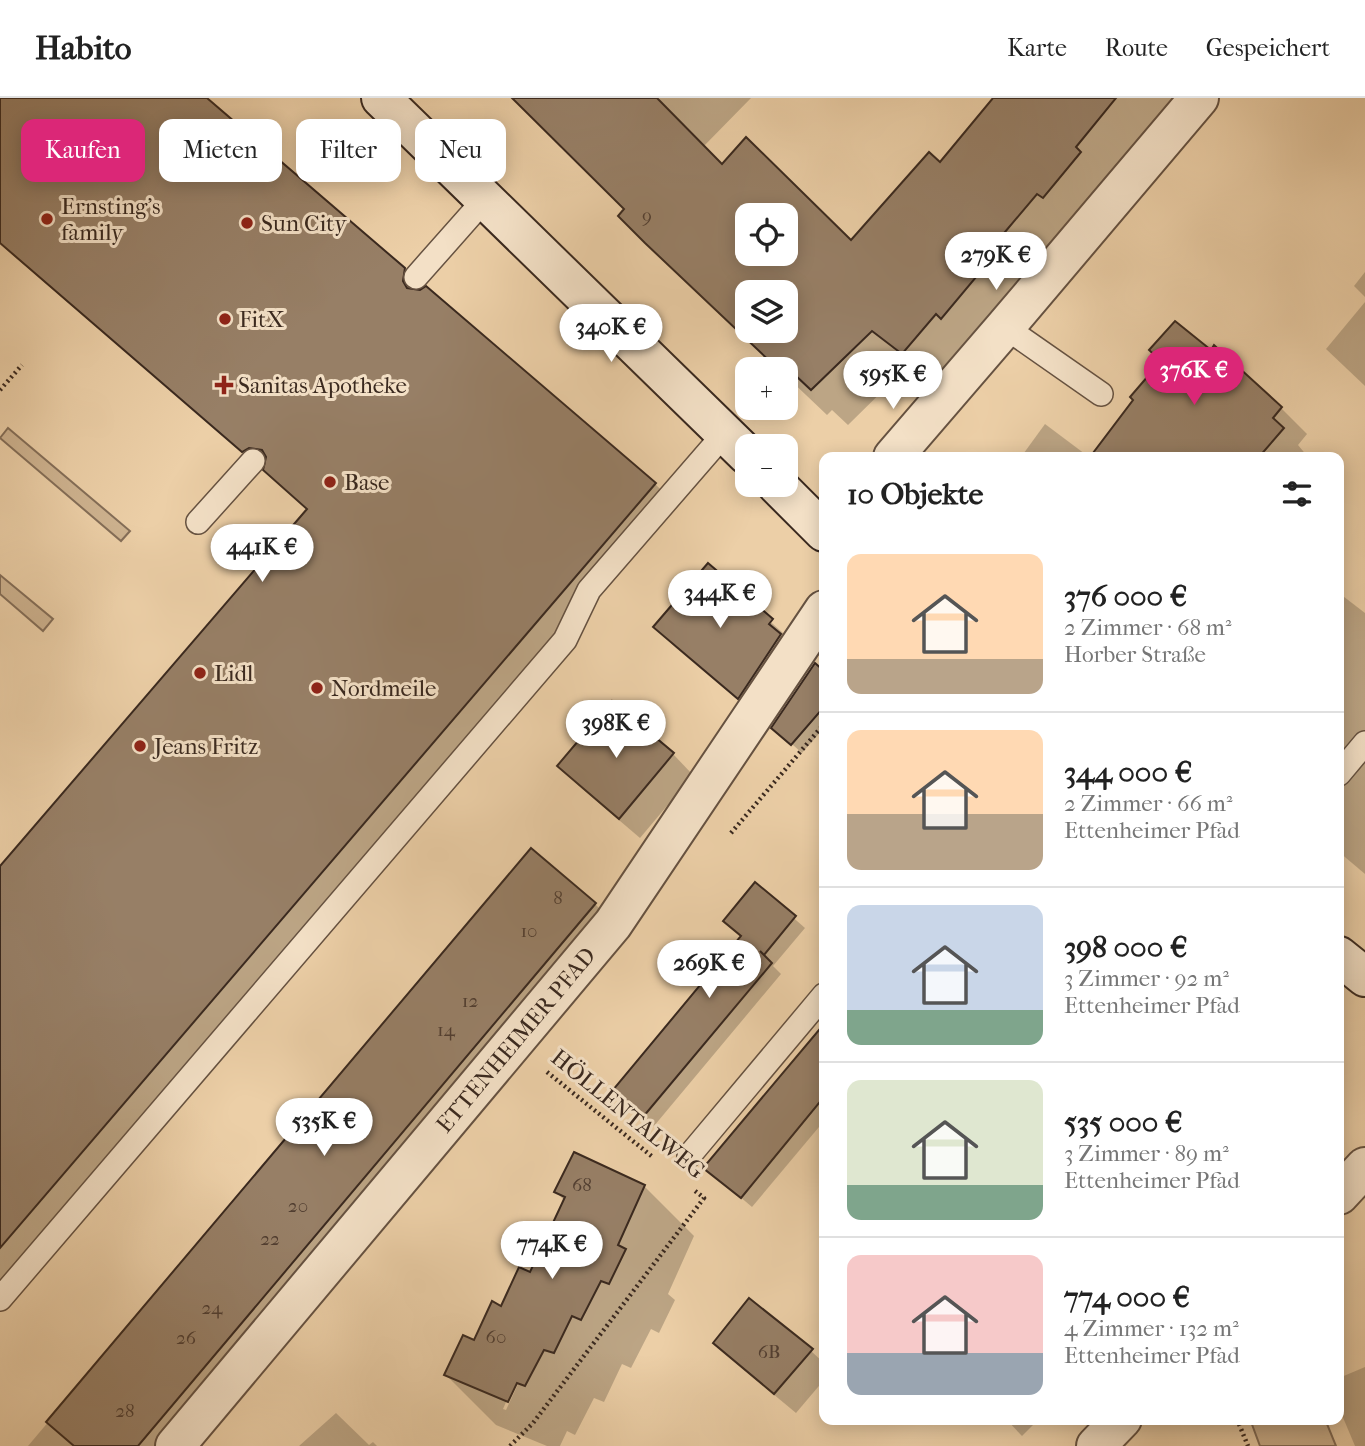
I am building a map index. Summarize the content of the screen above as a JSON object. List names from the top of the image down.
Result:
{
  "streets": {
    "street": ["ETTENHEIMER PFAD"],
    "path": ["HÖLLENTALWEG"]
  },
  "crossings": [
    ["ETTENHEIMER PFAD", "HÖLLENTALWEG"]
  ],
  "places": {
    "other": [
      "Ernsting's family",
      "Sun City",
      "FitX",
      "Base",
      "Lidl",
      "Nordmeile",
      "Jeans Fritz"
    ],
    "health": ["Sanitas Apotheke"]
  },
  "house_numbers": [
    "9",
    "8",
    "10",
    "12",
    "14",
    "68",
    "20",
    "22",
    "24",
    "60",
    "26",
    "6B",
    "28"
  ],
  "page": {
    "header": "Habito",
    "nav": ["Karte", "Route", "Gespeichert"],
    "chip": [
      "Kaufen",
      "Mieten",
      "Filter",
      "Neu"
    ],
    "map_buttons": ["+", "−"],
    "price": [
      "279K €",
      "340K €",
      "376K €",
      "595K €",
      "441K €",
      "344K €",
      "398K €",
      "269K €",
      "535K €",
      "774K €"
    ],
    "heading": "10 Objekte",
    "list": [
      {
        "name": "376 000 €",
        "note": "2 Zimmer · 68 m² · Horber Straße"
      },
      {
        "name": "344 000 €",
        "note": "2 Zimmer · 66 m² · Ettenheimer Pfad"
      },
      {
        "name": "398 000 €",
        "note": "3 Zimmer · 92 m² · Ettenheimer Pfad"
      },
      {
        "name": "535 000 €",
        "note": "3 Zimmer · 89 m² · Ettenheimer Pfad"
      },
      {
        "name": "774 000 €",
        "note": "4 Zimmer · 132 m² · Ettenheimer Pfad"
      }
    ]
  }
}
